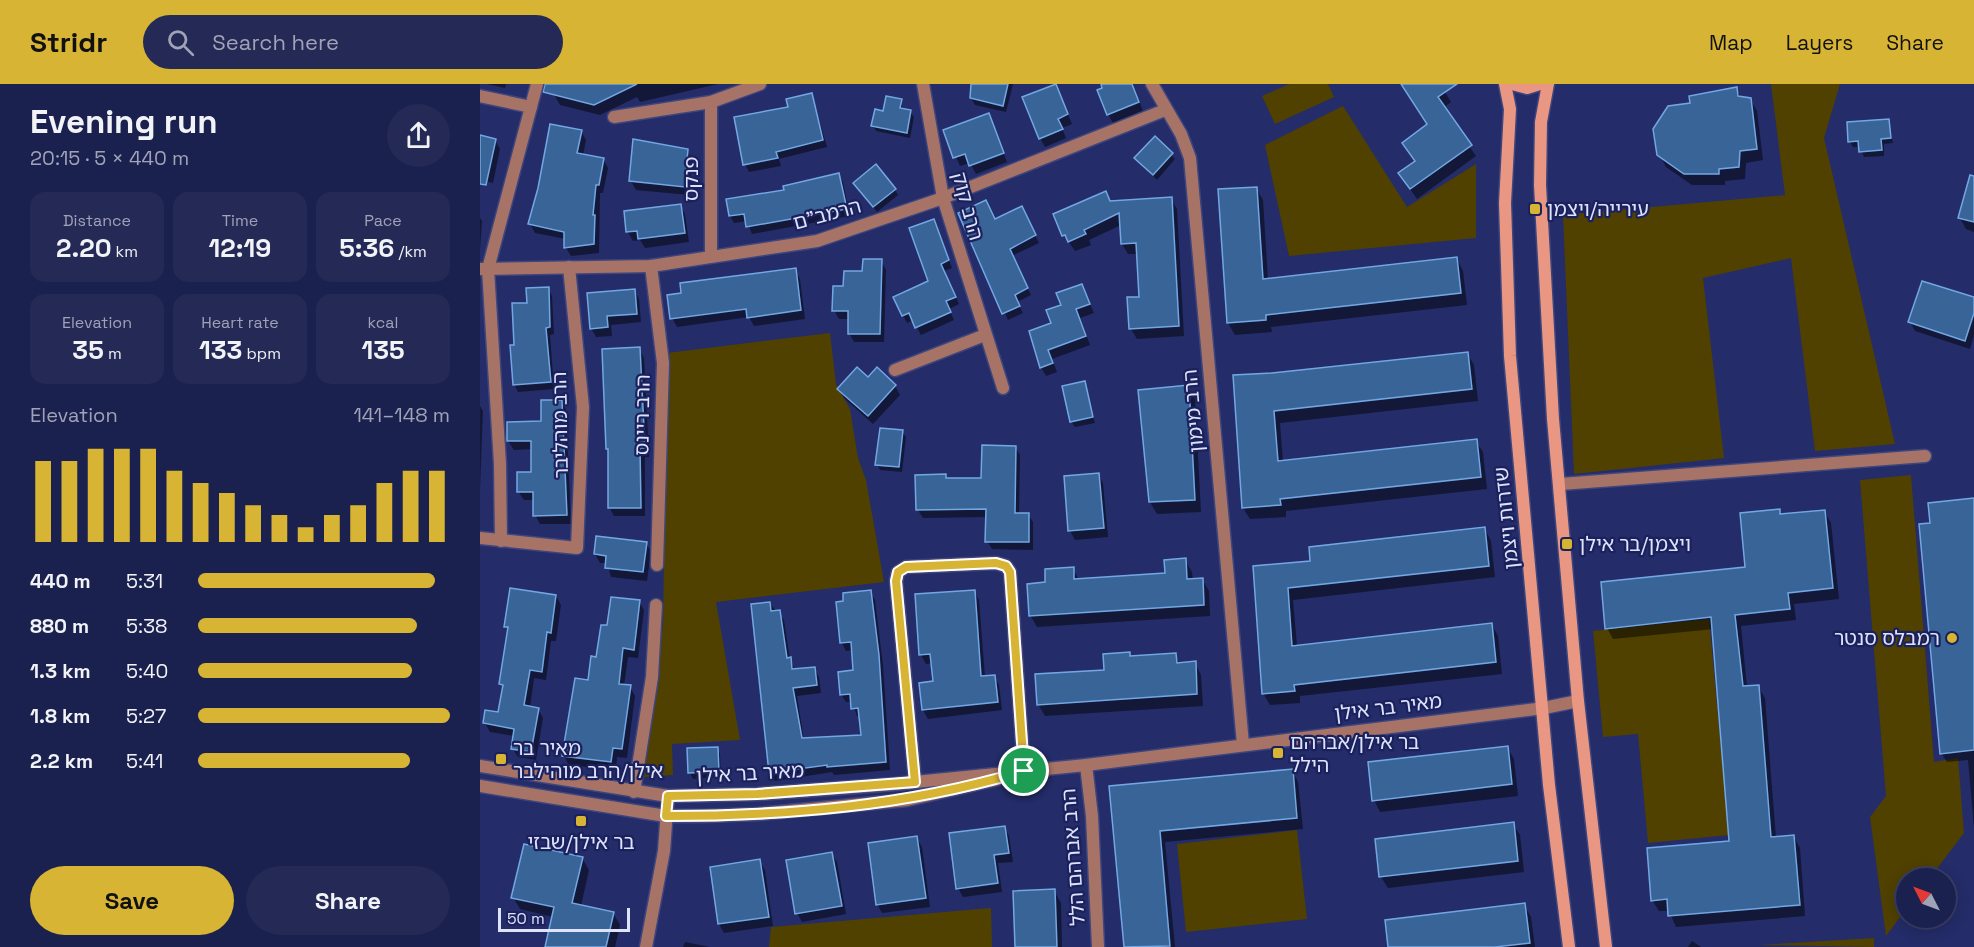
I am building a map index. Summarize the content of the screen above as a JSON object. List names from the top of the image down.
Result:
{
  "streets": {
    "main road": ["שדרות ויצמן"],
    "street": [
      "פנקס",
      "הרב קוק",
      "הרמב\"ם",
      "הרב מימון",
      "הרב ריינס",
      "הרב מוהליבר",
      "מאיר בר אילן",
      "הרב אברהם הלל"
    ]
  },
  "crossings": [
    ["פנקס", "הרמב\"ם"],
    ["הרב קוק", "הרמב\"ם"],
    ["הרמב\"ם", "הרב מימון"],
    ["הרמב\"ם", "הרב ריינס"],
    ["הרמב\"ם", "הרב מוהליבר"],
    ["הרב מימון", "מאיר בר אילן"],
    ["שדרות ויצמן", "מאיר בר אילן"],
    ["מאיר בר אילן", "הרב אברהם הלל"]
  ],
  "places": {
    "transit": [
      "עירייה/ויצמן",
      "ויצמן/בר אילן",
      "בר אילן/אברהם הילל",
      "מאיר בר אילן/הרב מוהילבר",
      "בר אילן/שבזי"
    ],
    "other": ["רמבלס סנטר"]
  },
  "scale_bar": "50 m",
  "north": "top left",
  "page": {
    "header": "Stridr",
    "search": "Search here",
    "nav": ["Map", "Layers", "Share"],
    "heading": ["Evening run", "20:15 · 5 × 440 m"],
    "stats": [
      ["Distance", "2.20 km"],
      ["Time", "12:19"],
      ["Pace", "5:36 /km"],
      ["Elevation", "35 m"],
      ["Heart rate", "133 bpm"],
      ["kcal", "135"]
    ],
    "chart": ["Elevation", "141–148 m"],
    "list": [
      {
        "name": "440 m",
        "note": "5:31"
      },
      {
        "name": "880 m",
        "note": "5:38"
      },
      {
        "name": "1.3 km",
        "note": "5:40"
      },
      {
        "name": "1.8 km",
        "note": "5:27"
      },
      {
        "name": "2.2 km",
        "note": "5:41"
      }
    ],
    "buttons": ["Save", "Share"],
    "scale": "50 m"
  }
}
